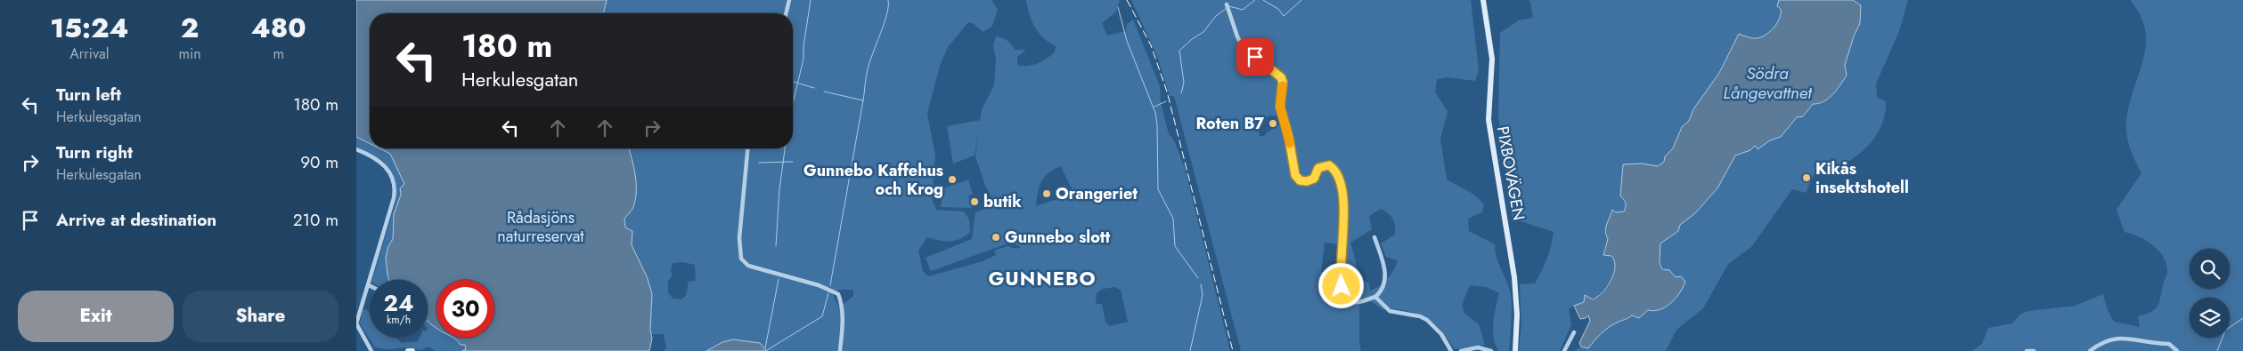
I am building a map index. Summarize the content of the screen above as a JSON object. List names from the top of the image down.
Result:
{
  "streets": {
    "street": ["PIXBOVÄGEN"]
  },
  "districts": ["GUNNEBO"],
  "water": ["Södra Långevattnet"],
  "parks": ["Rådasjöns naturreservat"],
  "places": [
    "Roten B7",
    "Kikås insektshotell",
    "Gunnebo Kaffehus och Krog",
    "Orangeriet",
    "butik",
    "Gunnebo slott"
  ],
  "page": {
    "eta": [
      "15:24",
      "Arrival",
      "2",
      "min",
      "480",
      "m"
    ],
    "turn": ["180 m", "Herkulesgatan"],
    "list": [
      {
        "name": "Turn left",
        "note": "Herkulesgatan",
        "value": "180 m"
      },
      {
        "name": "Turn right",
        "note": "Herkulesgatan",
        "value": "90 m"
      },
      {
        "name": "Arrive at destination",
        "value": "210 m"
      }
    ],
    "speed": "24 km/h",
    "limit": "30",
    "buttons": ["Exit", "Share"]
  }
}
